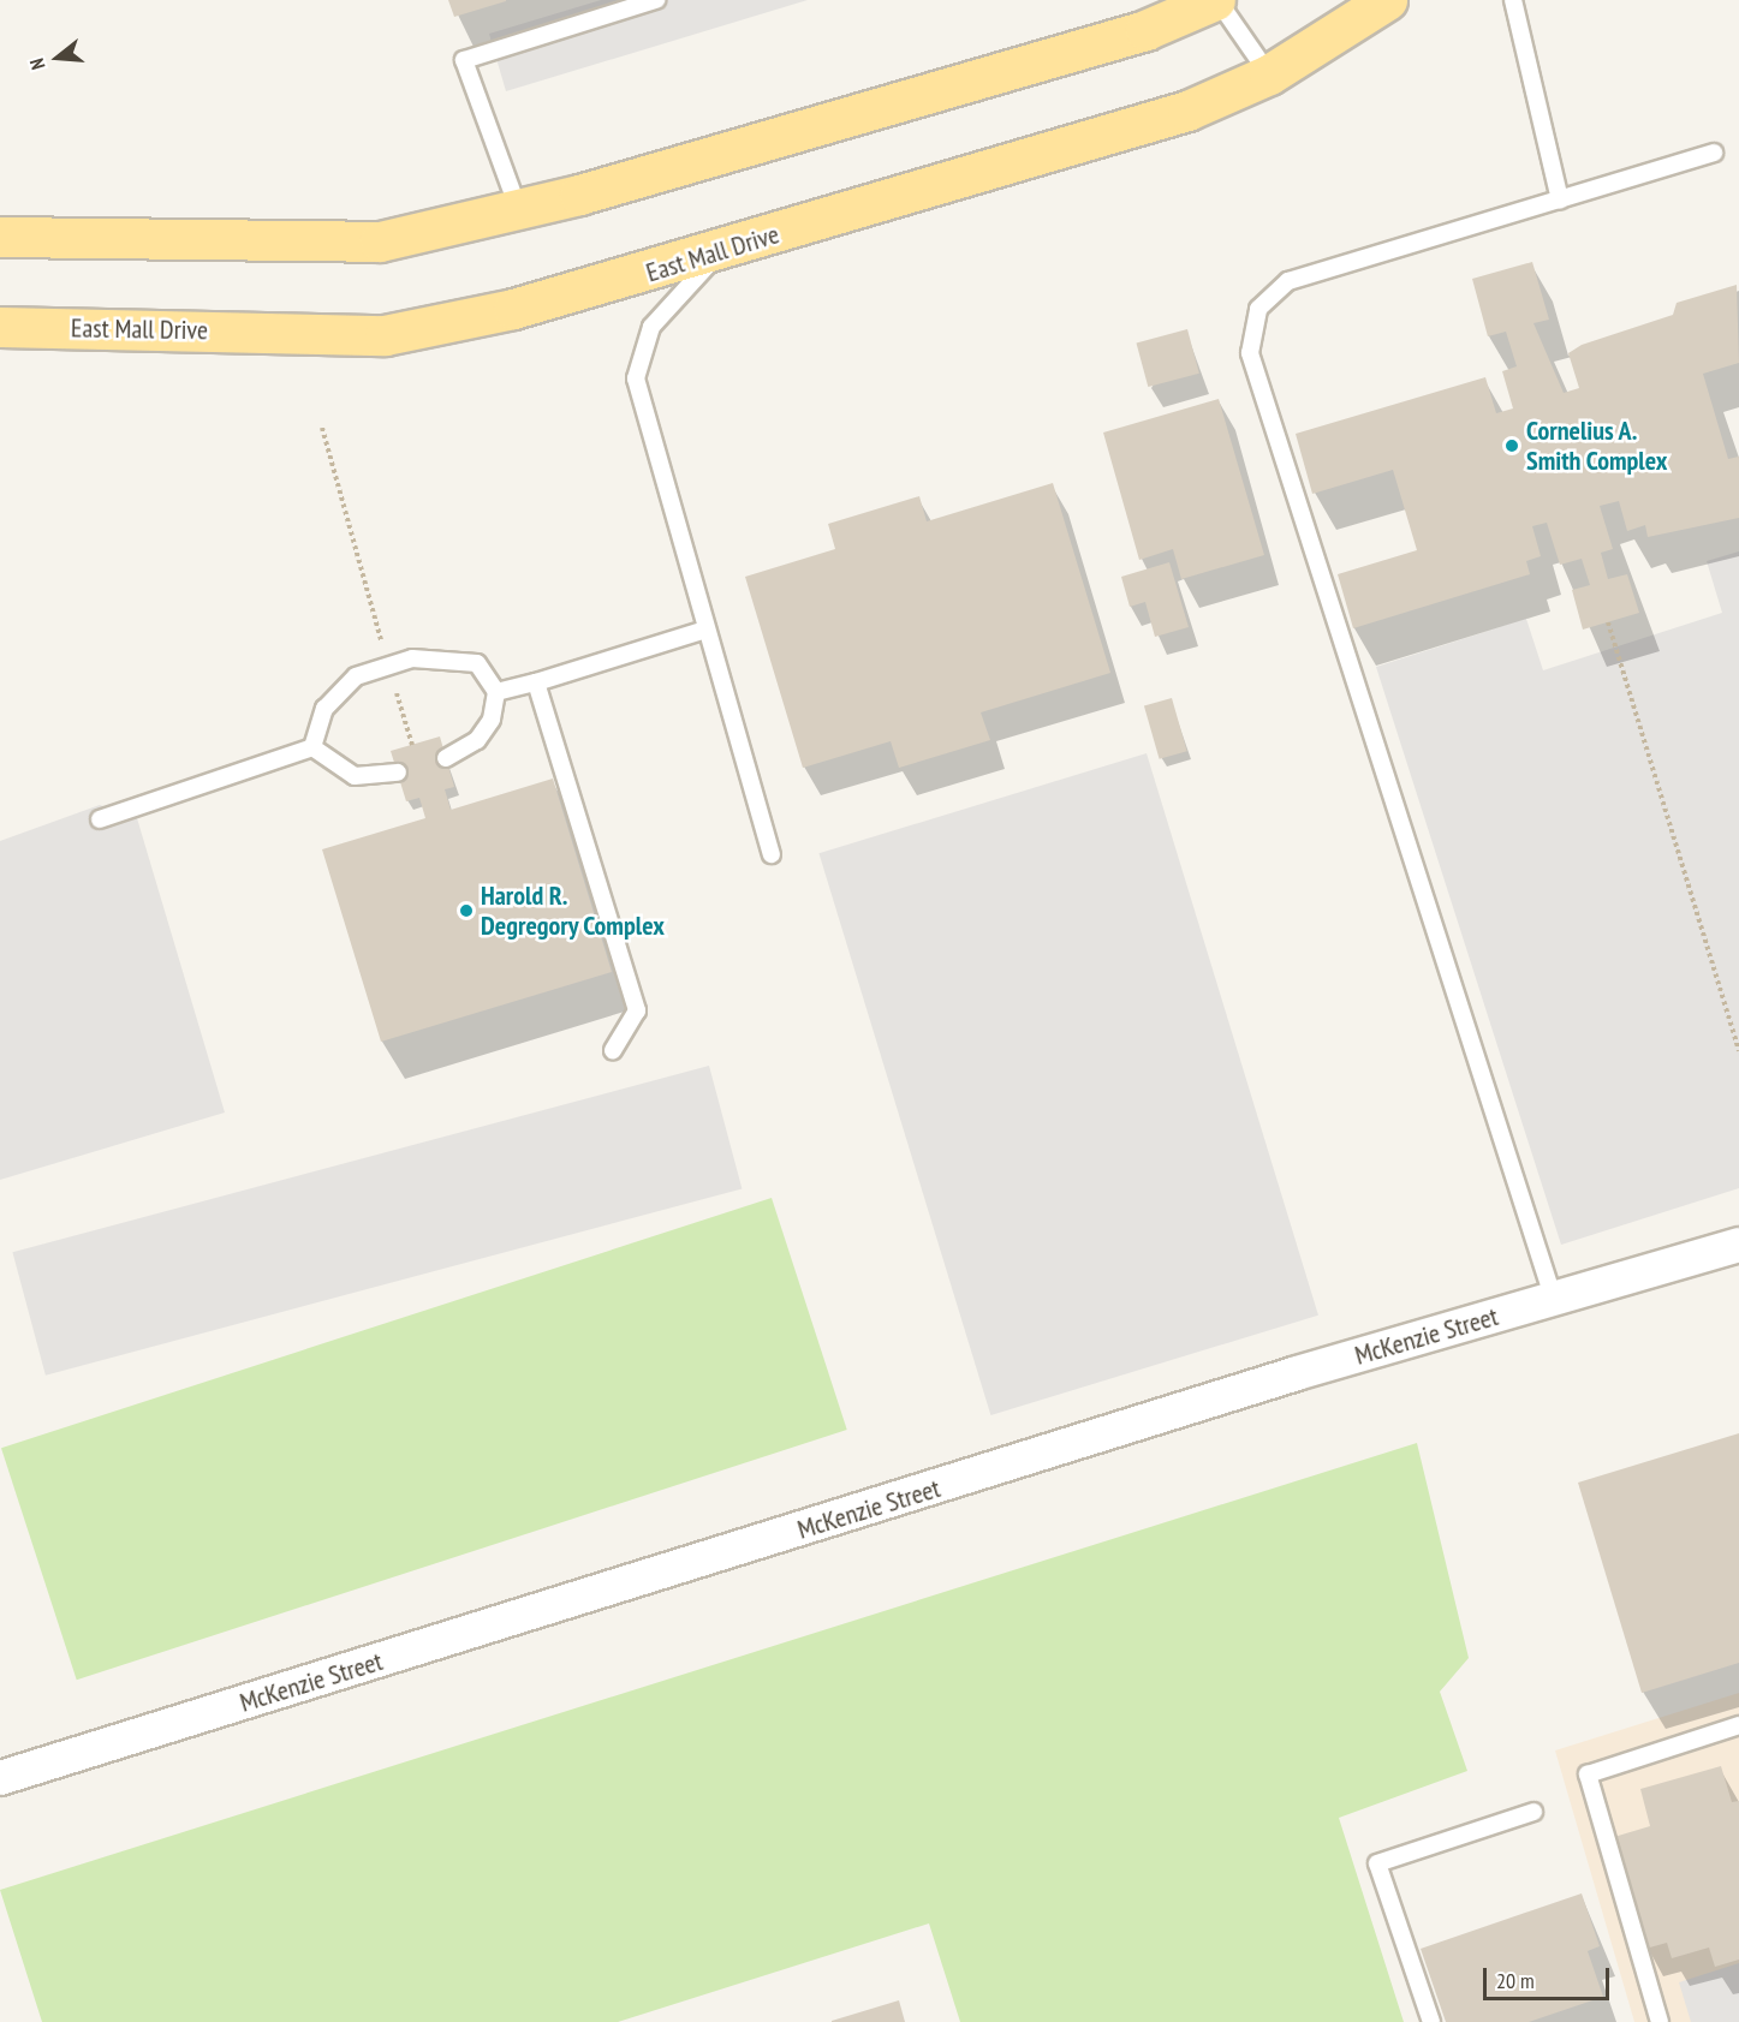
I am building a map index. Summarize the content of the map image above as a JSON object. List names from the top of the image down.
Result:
{
  "streets": {
    "main road": ["East Mall Drive"],
    "street": ["McKenzie Street"]
  },
  "places": ["Cornelius A. Smith Complex", "Harold R. Degregory Complex"],
  "scale_bar": "20 m",
  "north": "left"
}
